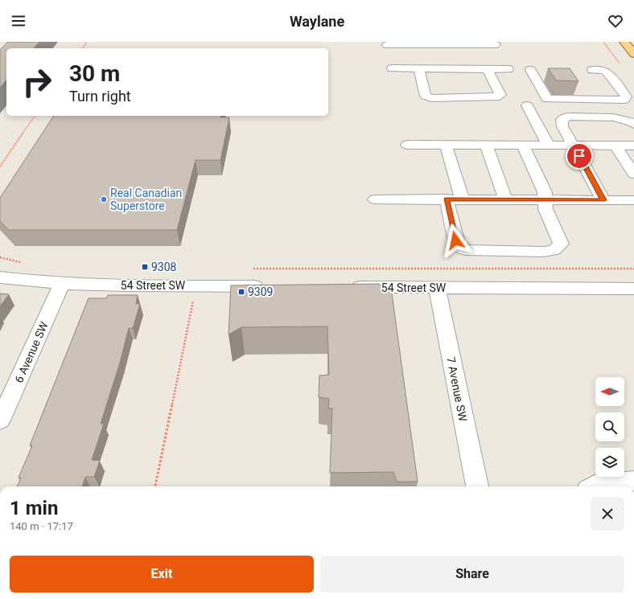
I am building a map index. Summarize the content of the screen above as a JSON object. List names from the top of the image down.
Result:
{
  "streets": {
    "street": ["54 Street SW", "6 Avenue SW", "7 Avenue SW"]
  },
  "crossings": [
    ["54 Street SW", "6 Avenue SW"],
    ["54 Street SW", "7 Avenue SW"]
  ],
  "places": {
    "other": ["Real Canadian Superstore"],
    "transit": ["9308", "9309"]
  },
  "north": "left",
  "page": {
    "header": "Waylane",
    "turn": ["30 m", "Turn right"],
    "heading": ["1 min", "140 m · 17:17"],
    "buttons": ["Exit", "Share"]
  }
}
